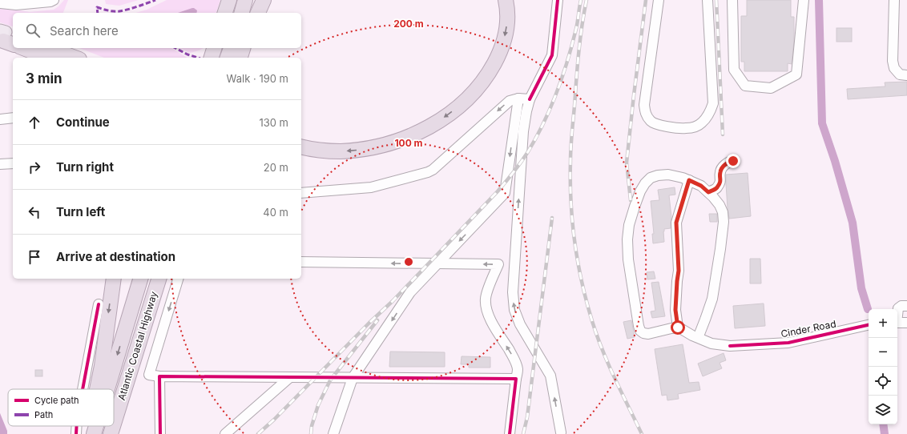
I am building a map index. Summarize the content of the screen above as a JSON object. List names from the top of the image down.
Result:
{
  "streets": {
    "highway": ["Atlantic Coastal Highway"],
    "street": ["Cinder Road"]
  },
  "legend": ["Cycle path", "Path"],
  "page": {
    "search": "Search here",
    "heading": ["3 min", "Walk · 190 m"],
    "list": [
      ["Continue", "130 m"],
      ["Turn right", "20 m"],
      ["Turn left", "40 m"],
      "Arrive at destination"
    ],
    "map_buttons": ["+", "−"]
  },
  "rings": ["200 m", "100 m"]
}
